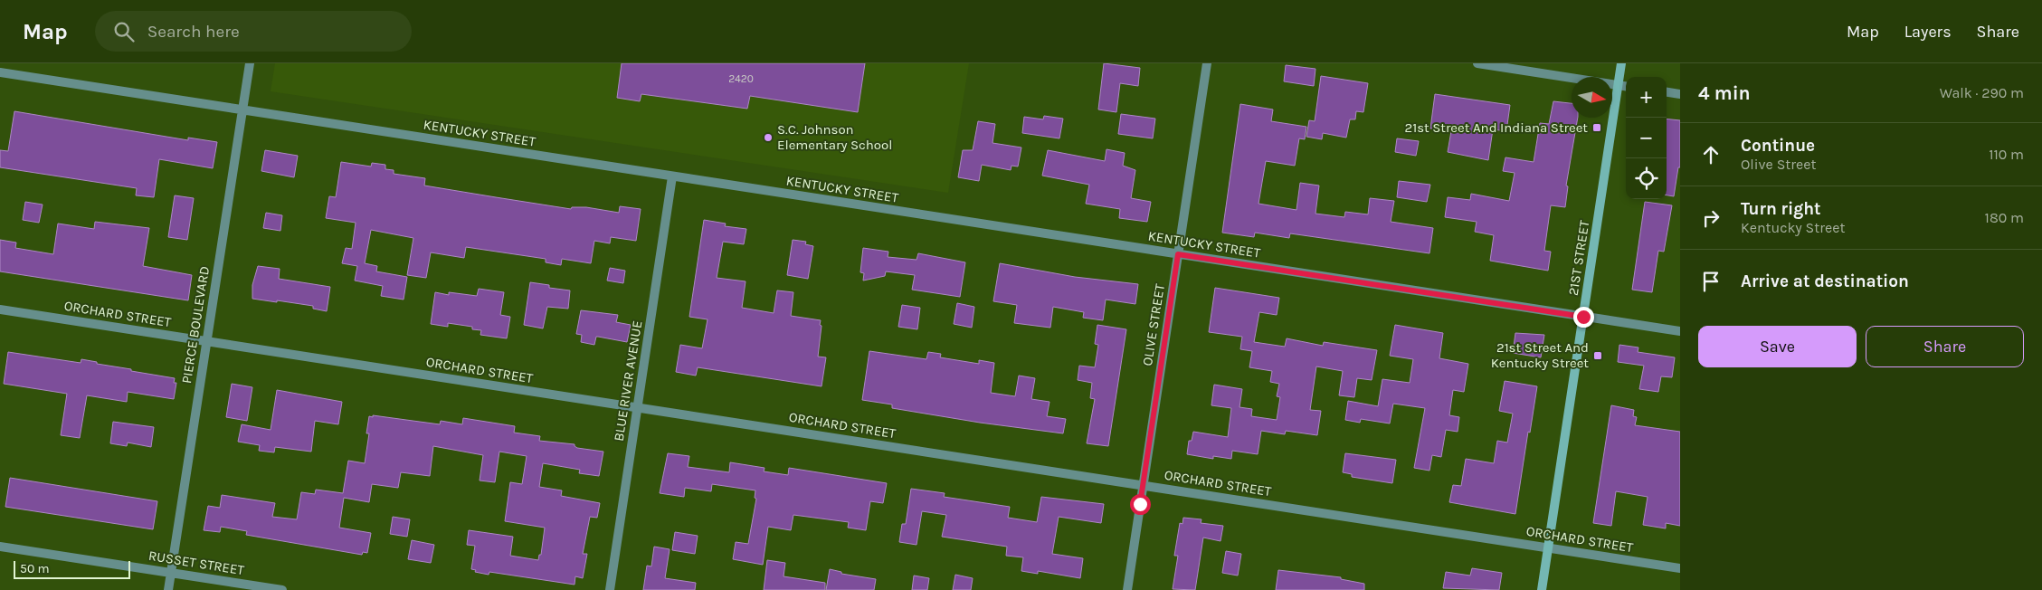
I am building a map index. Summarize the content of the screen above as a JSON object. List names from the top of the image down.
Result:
{
  "streets": {
    "street": [
      "KENTUCKY STREET",
      "21ST STREET",
      "ORCHARD STREET",
      "PIERCE BOULEVARD",
      "OLIVE STREET",
      "BLUE RIVER AVENUE",
      "RUSSET STREET"
    ]
  },
  "crossings": [
    ["KENTUCKY STREET", "21ST STREET"],
    ["KENTUCKY STREET", "PIERCE BOULEVARD"],
    ["KENTUCKY STREET", "OLIVE STREET"],
    ["KENTUCKY STREET", "BLUE RIVER AVENUE"],
    ["21ST STREET", "ORCHARD STREET"],
    ["ORCHARD STREET", "PIERCE BOULEVARD"],
    ["ORCHARD STREET", "OLIVE STREET"],
    ["ORCHARD STREET", "BLUE RIVER AVENUE"],
    ["PIERCE BOULEVARD", "RUSSET STREET"]
  ],
  "places": {
    "transit": ["21st Street And Indiana Street", "21st Street And Kentucky Street"],
    "other": ["S.C. Johnson Elementary School"]
  },
  "house_numbers": ["2420"],
  "scale_bar": "50 m",
  "north": "right",
  "page": {
    "header": "Map",
    "search": "Search here",
    "nav": ["Map", "Layers", "Share"],
    "heading": ["4 min", "Walk · 290 m"],
    "map_buttons": ["+", "−"],
    "list": [
      ["Continue", "Olive Street", "110 m"],
      ["Turn right", "Kentucky Street", "180 m"],
      "Arrive at destination"
    ],
    "buttons": ["Save", "Share"],
    "scale": "50 m"
  }
}
